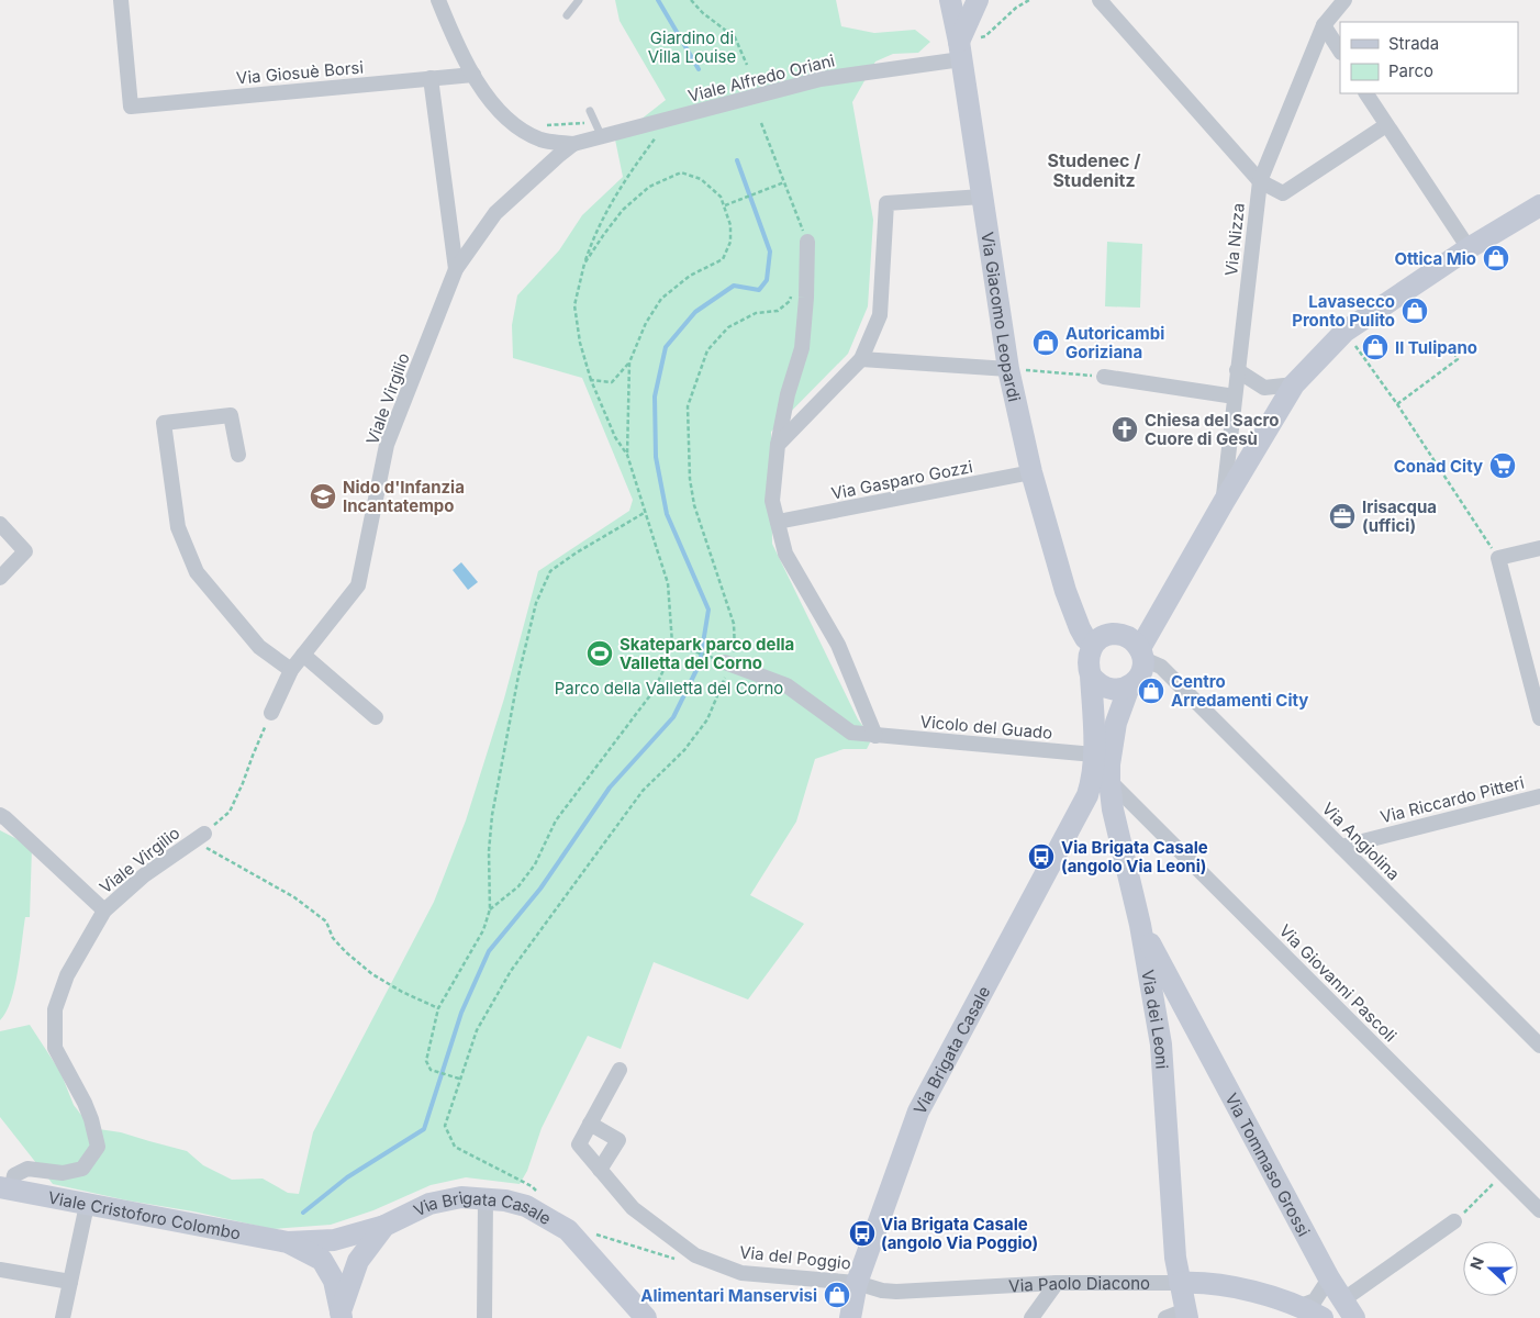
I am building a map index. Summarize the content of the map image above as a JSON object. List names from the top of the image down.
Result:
{
  "streets": {
    "street": [
      "Via Giosuè Borsi",
      "Viale Alfredo Oriani",
      "Via Nizza",
      "Via Giacomo Leopardi",
      "Viale Virgilio",
      "Via Gasparo Gozzi",
      "Vicolo del Guado",
      "Via Riccardo Pitteri",
      "Via Angiolina",
      "Via Giovanni Pascoli",
      "Via dei Leoni",
      "Via Brigata Casale",
      "Via Tommaso Grossi",
      "Viale Cristoforo Colombo",
      "Via del Poggio",
      "Via Paolo Diacono"
    ]
  },
  "crossings": [
    ["Via Giosuè Borsi", "Viale Virgilio"],
    ["Viale Alfredo Oriani", "Via Giacomo Leopardi"],
    ["Viale Alfredo Oriani", "Viale Virgilio"],
    ["Via Nizza", "Via Brigata Casale"],
    ["Via Giacomo Leopardi", "Via Gasparo Gozzi"],
    ["Via Giacomo Leopardi", "Via Angiolina"],
    ["Via Giacomo Leopardi", "Via dei Leoni"],
    ["Via Giacomo Leopardi", "Via Brigata Casale"],
    ["Viale Virgilio", "Viale Cristoforo Colombo"],
    ["Vicolo del Guado", "Via Brigata Casale"],
    ["Via Riccardo Pitteri", "Via Angiolina"],
    ["Via Angiolina", "Via dei Leoni"],
    ["Via Angiolina", "Via Brigata Casale"],
    ["Via Giovanni Pascoli", "Via dei Leoni"],
    ["Via dei Leoni", "Via Brigata Casale"],
    ["Via dei Leoni", "Via Tommaso Grossi"],
    ["Via dei Leoni", "Via Paolo Diacono"],
    ["Via Brigata Casale", "Viale Cristoforo Colombo"],
    ["Via Brigata Casale", "Via del Poggio"],
    ["Via Brigata Casale", "Via Paolo Diacono"],
    ["Via del Poggio", "Via Paolo Diacono"]
  ],
  "districts": ["Studenec / Studenitz"],
  "parks": ["Giardino di Villa Louise", "Parco della Valletta del Corno"],
  "places": {
    "shop": [
      "Ottica Mio",
      "Lavasecco Pronto Pulito",
      "Autoricambi Goriziana",
      "Il Tulipano",
      "Centro Arredamenti City",
      "Alimentari Manservisi"
    ],
    "church": ["Chiesa del Sacro Cuore di Gesù"],
    "supermarket": ["Conad City"],
    "school or university": ["Nido d'Infanzia Incantatempo"],
    "office": ["Irisacqua (uffici)"],
    "sports": ["Skatepark parco della Valletta del Corno"],
    "bus stop": ["Via Brigata Casale (angolo Via Leoni)", "Via Brigata Casale (angolo Via Poggio)"]
  },
  "legend": ["Strada", "Parco"],
  "north": "left"
}
